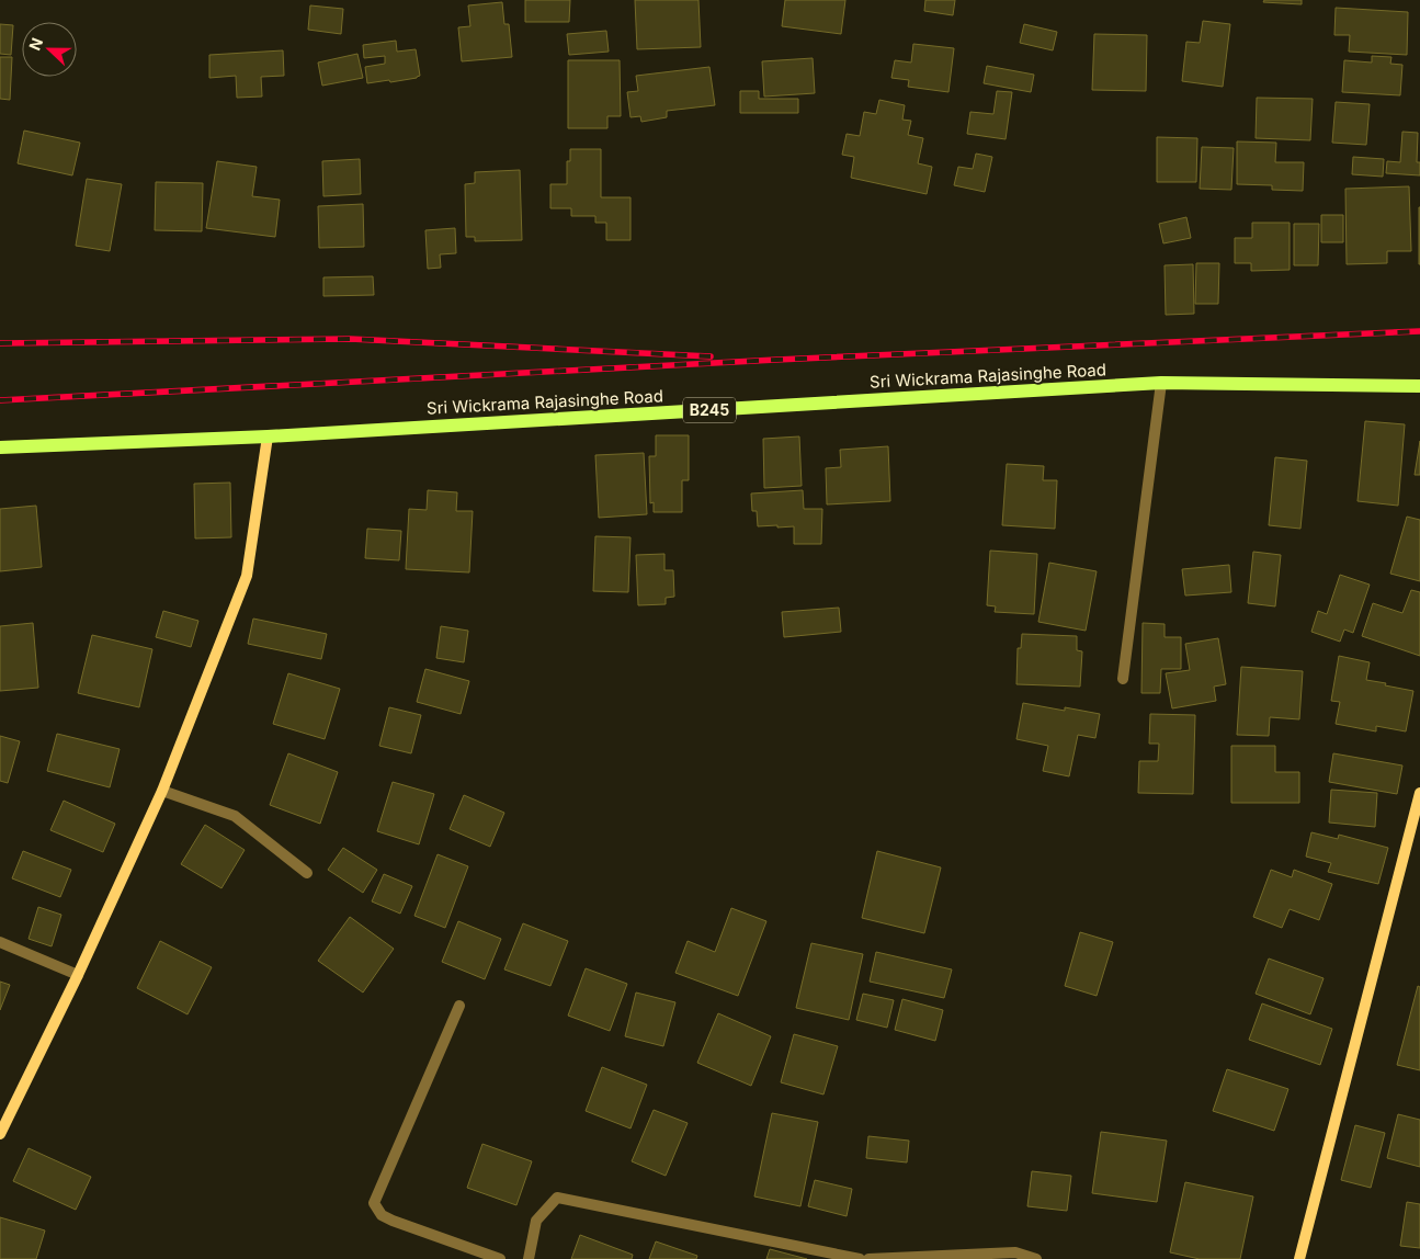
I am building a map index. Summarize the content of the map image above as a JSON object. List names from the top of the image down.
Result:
{
  "streets": {
    "main road": ["Sri Wickrama Rajasinghe Road", "B245"]
  },
  "north": "left"
}
